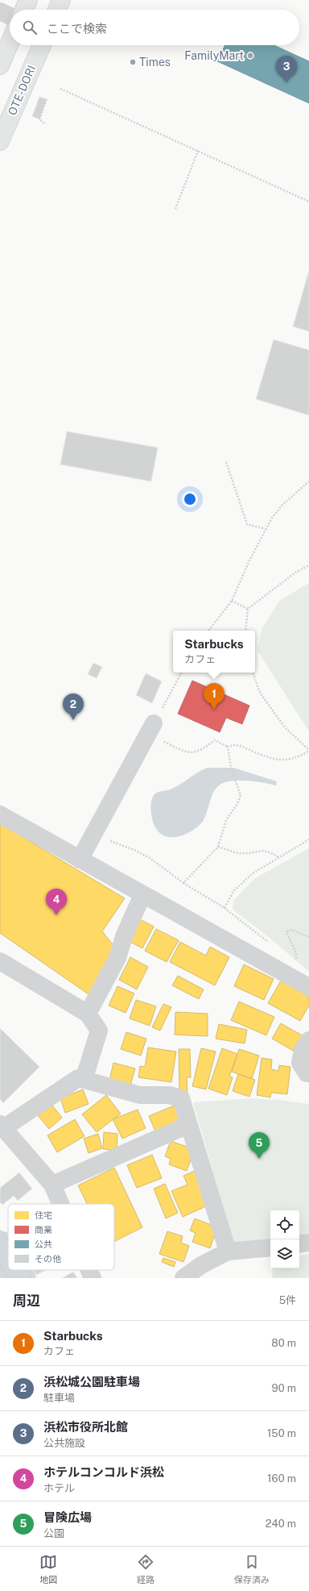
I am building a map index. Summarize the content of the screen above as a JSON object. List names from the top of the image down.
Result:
{
  "streets": {
    "highway": ["OTE-DORI"]
  },
  "places": ["FamilyMart", "Times"],
  "legend": [
    "住宅",
    "商業",
    "公共",
    "その他"
  ],
  "page": {
    "search": "ここで検索",
    "pins": [
      "3",
      "1",
      "2",
      "4",
      "5"
    ],
    "popup": ["Starbucks", "カフェ"],
    "heading": ["周辺", "5件"],
    "list": [
      {
        "mark": "1",
        "name": "Starbucks",
        "note": "カフェ",
        "value": "80 m"
      },
      {
        "mark": "2",
        "name": "浜松城公園駐車場",
        "note": "駐車場",
        "value": "90 m"
      },
      {
        "mark": "3",
        "name": "浜松市役所北館",
        "note": "公共施設",
        "value": "150 m"
      },
      {
        "mark": "4",
        "name": "ホテルコンコルド浜松",
        "note": "ホテル",
        "value": "160 m"
      },
      {
        "mark": "5",
        "name": "冒険広場",
        "note": "公園",
        "value": "240 m"
      }
    ],
    "nav": ["地図", "経路", "保存済み"]
  }
}
